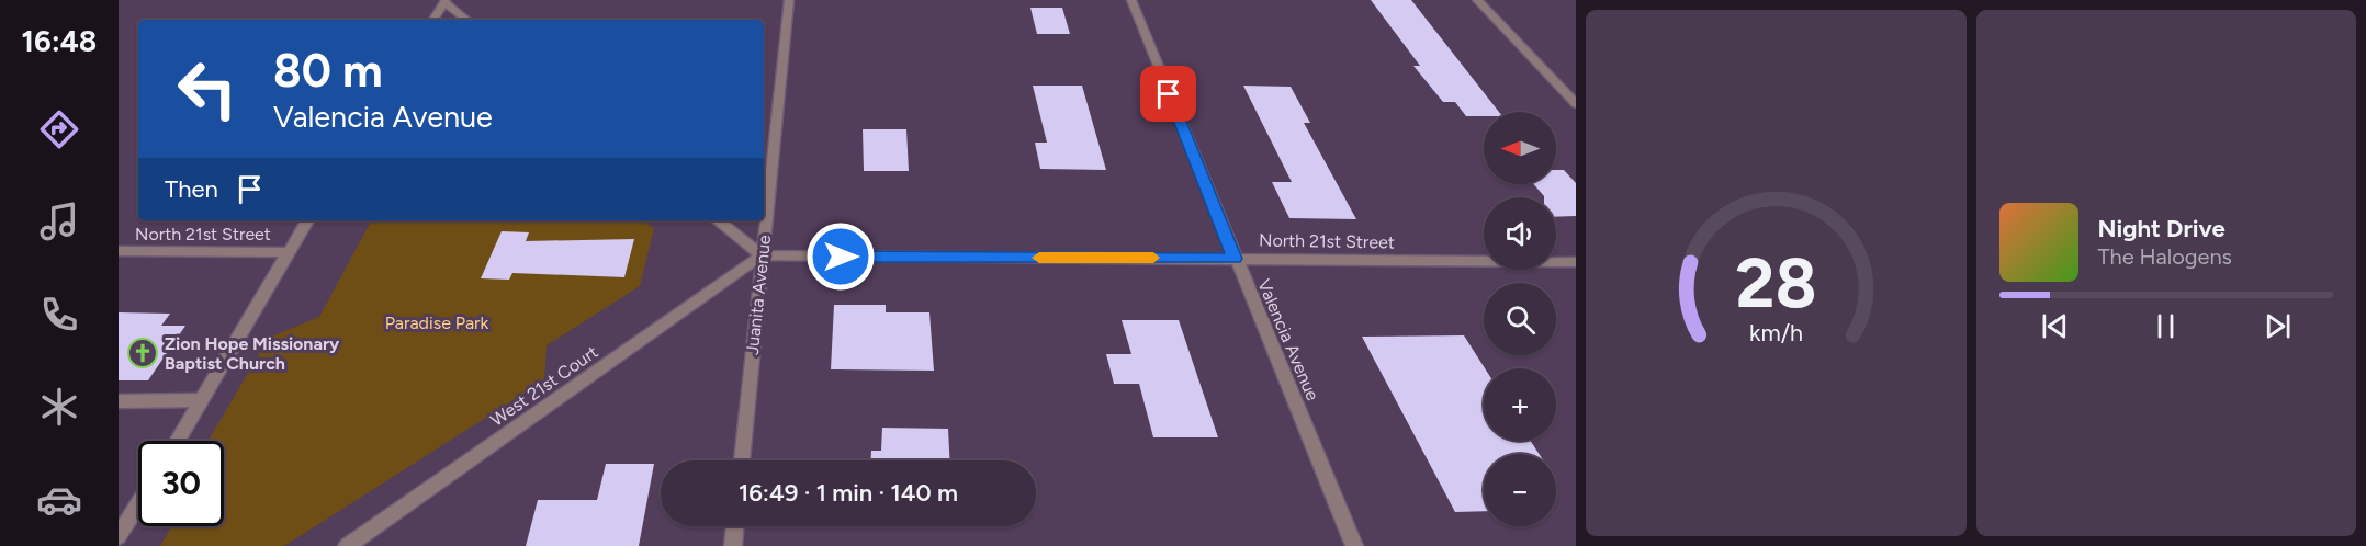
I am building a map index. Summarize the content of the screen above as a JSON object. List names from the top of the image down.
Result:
{
  "streets": {
    "street": [
      "North 21st Street",
      "Juanita Avenue",
      "Valencia Avenue",
      "West 21st Court"
    ]
  },
  "crossings": [
    ["North 21st Street", "Juanita Avenue"],
    ["North 21st Street", "Valencia Avenue"],
    ["North 21st Street", "West 21st Court"],
    ["Juanita Avenue", "West 21st Court"]
  ],
  "parks": ["Paradise Park"],
  "places": {
    "church": ["Zion Hope Missionary Baptist Church"]
  },
  "north": "left",
  "page": {
    "tabs": "16:48",
    "turn": ["80 m", "Valencia Avenue"],
    "map_buttons": ["+", "−"],
    "then": "Then",
    "song": ["Night Drive", "The Halogens"],
    "limit": "30",
    "trip": "16:49 · 1 min · 140 m",
    "gauge": ["28", "km/h"]
  }
}
